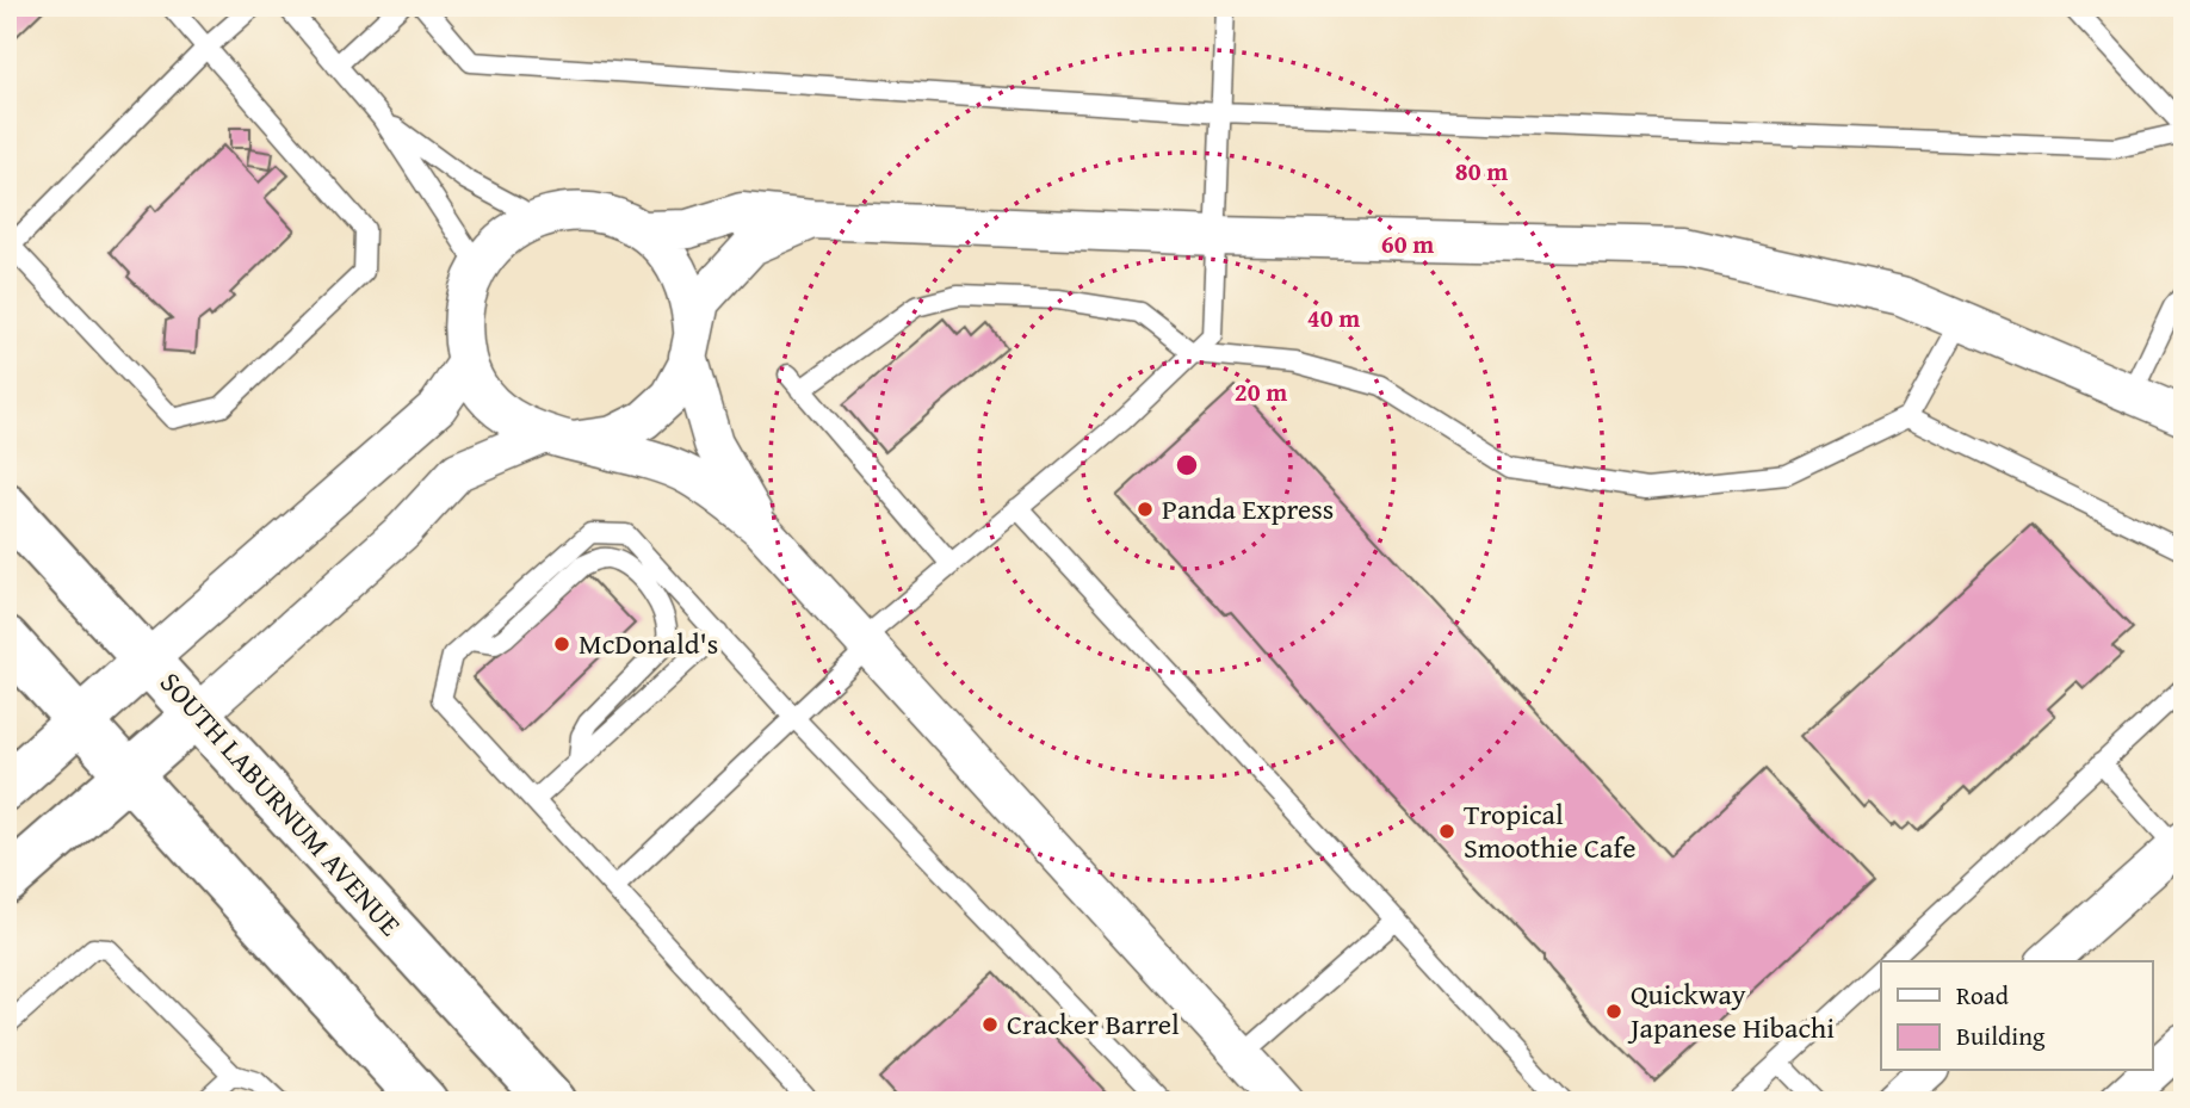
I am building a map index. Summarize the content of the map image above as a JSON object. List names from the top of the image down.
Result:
{
  "streets": {
    "main road": ["SOUTH LABURNUM AVENUE"]
  },
  "places": [
    "Panda Express",
    "McDonald's",
    "Tropical Smoothie Cafe",
    "Quickway Japanese Hibachi",
    "Cracker Barrel"
  ],
  "legend": ["Road", "Building"],
  "rings": [
    "80 m",
    "60 m",
    "40 m",
    "20 m"
  ]
}
